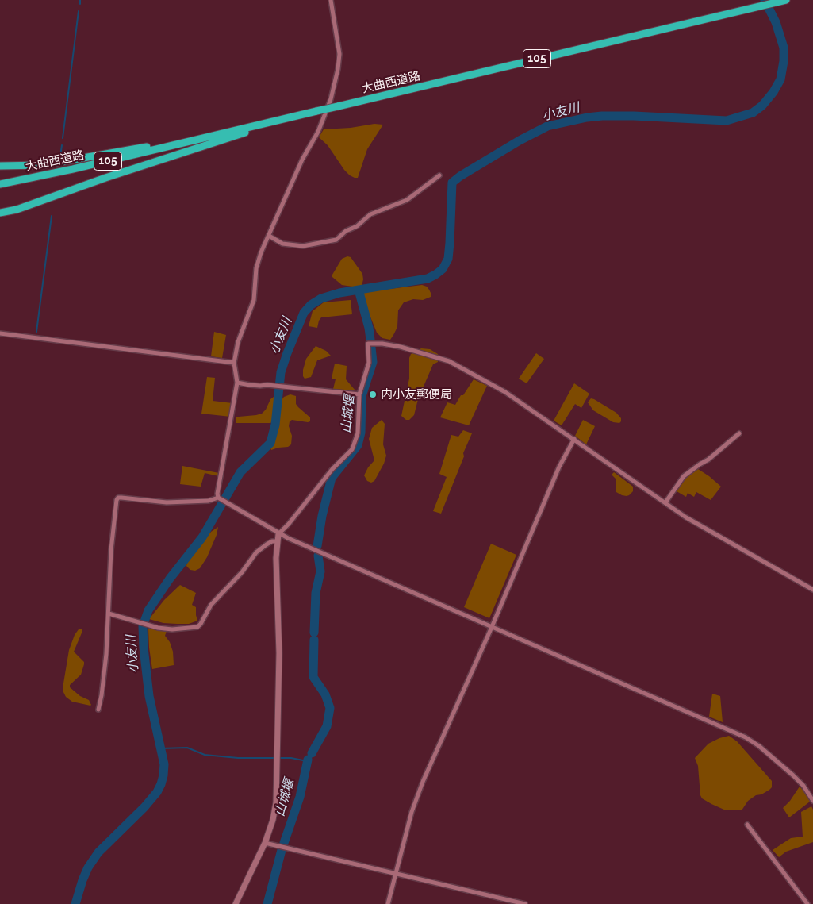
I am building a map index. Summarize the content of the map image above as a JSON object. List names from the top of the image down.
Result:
{
  "streets": {
    "highway": ["105", "大曲西道路"]
  },
  "water": ["小友川", "山城堰"],
  "places": ["内小友郵便局"]
}
